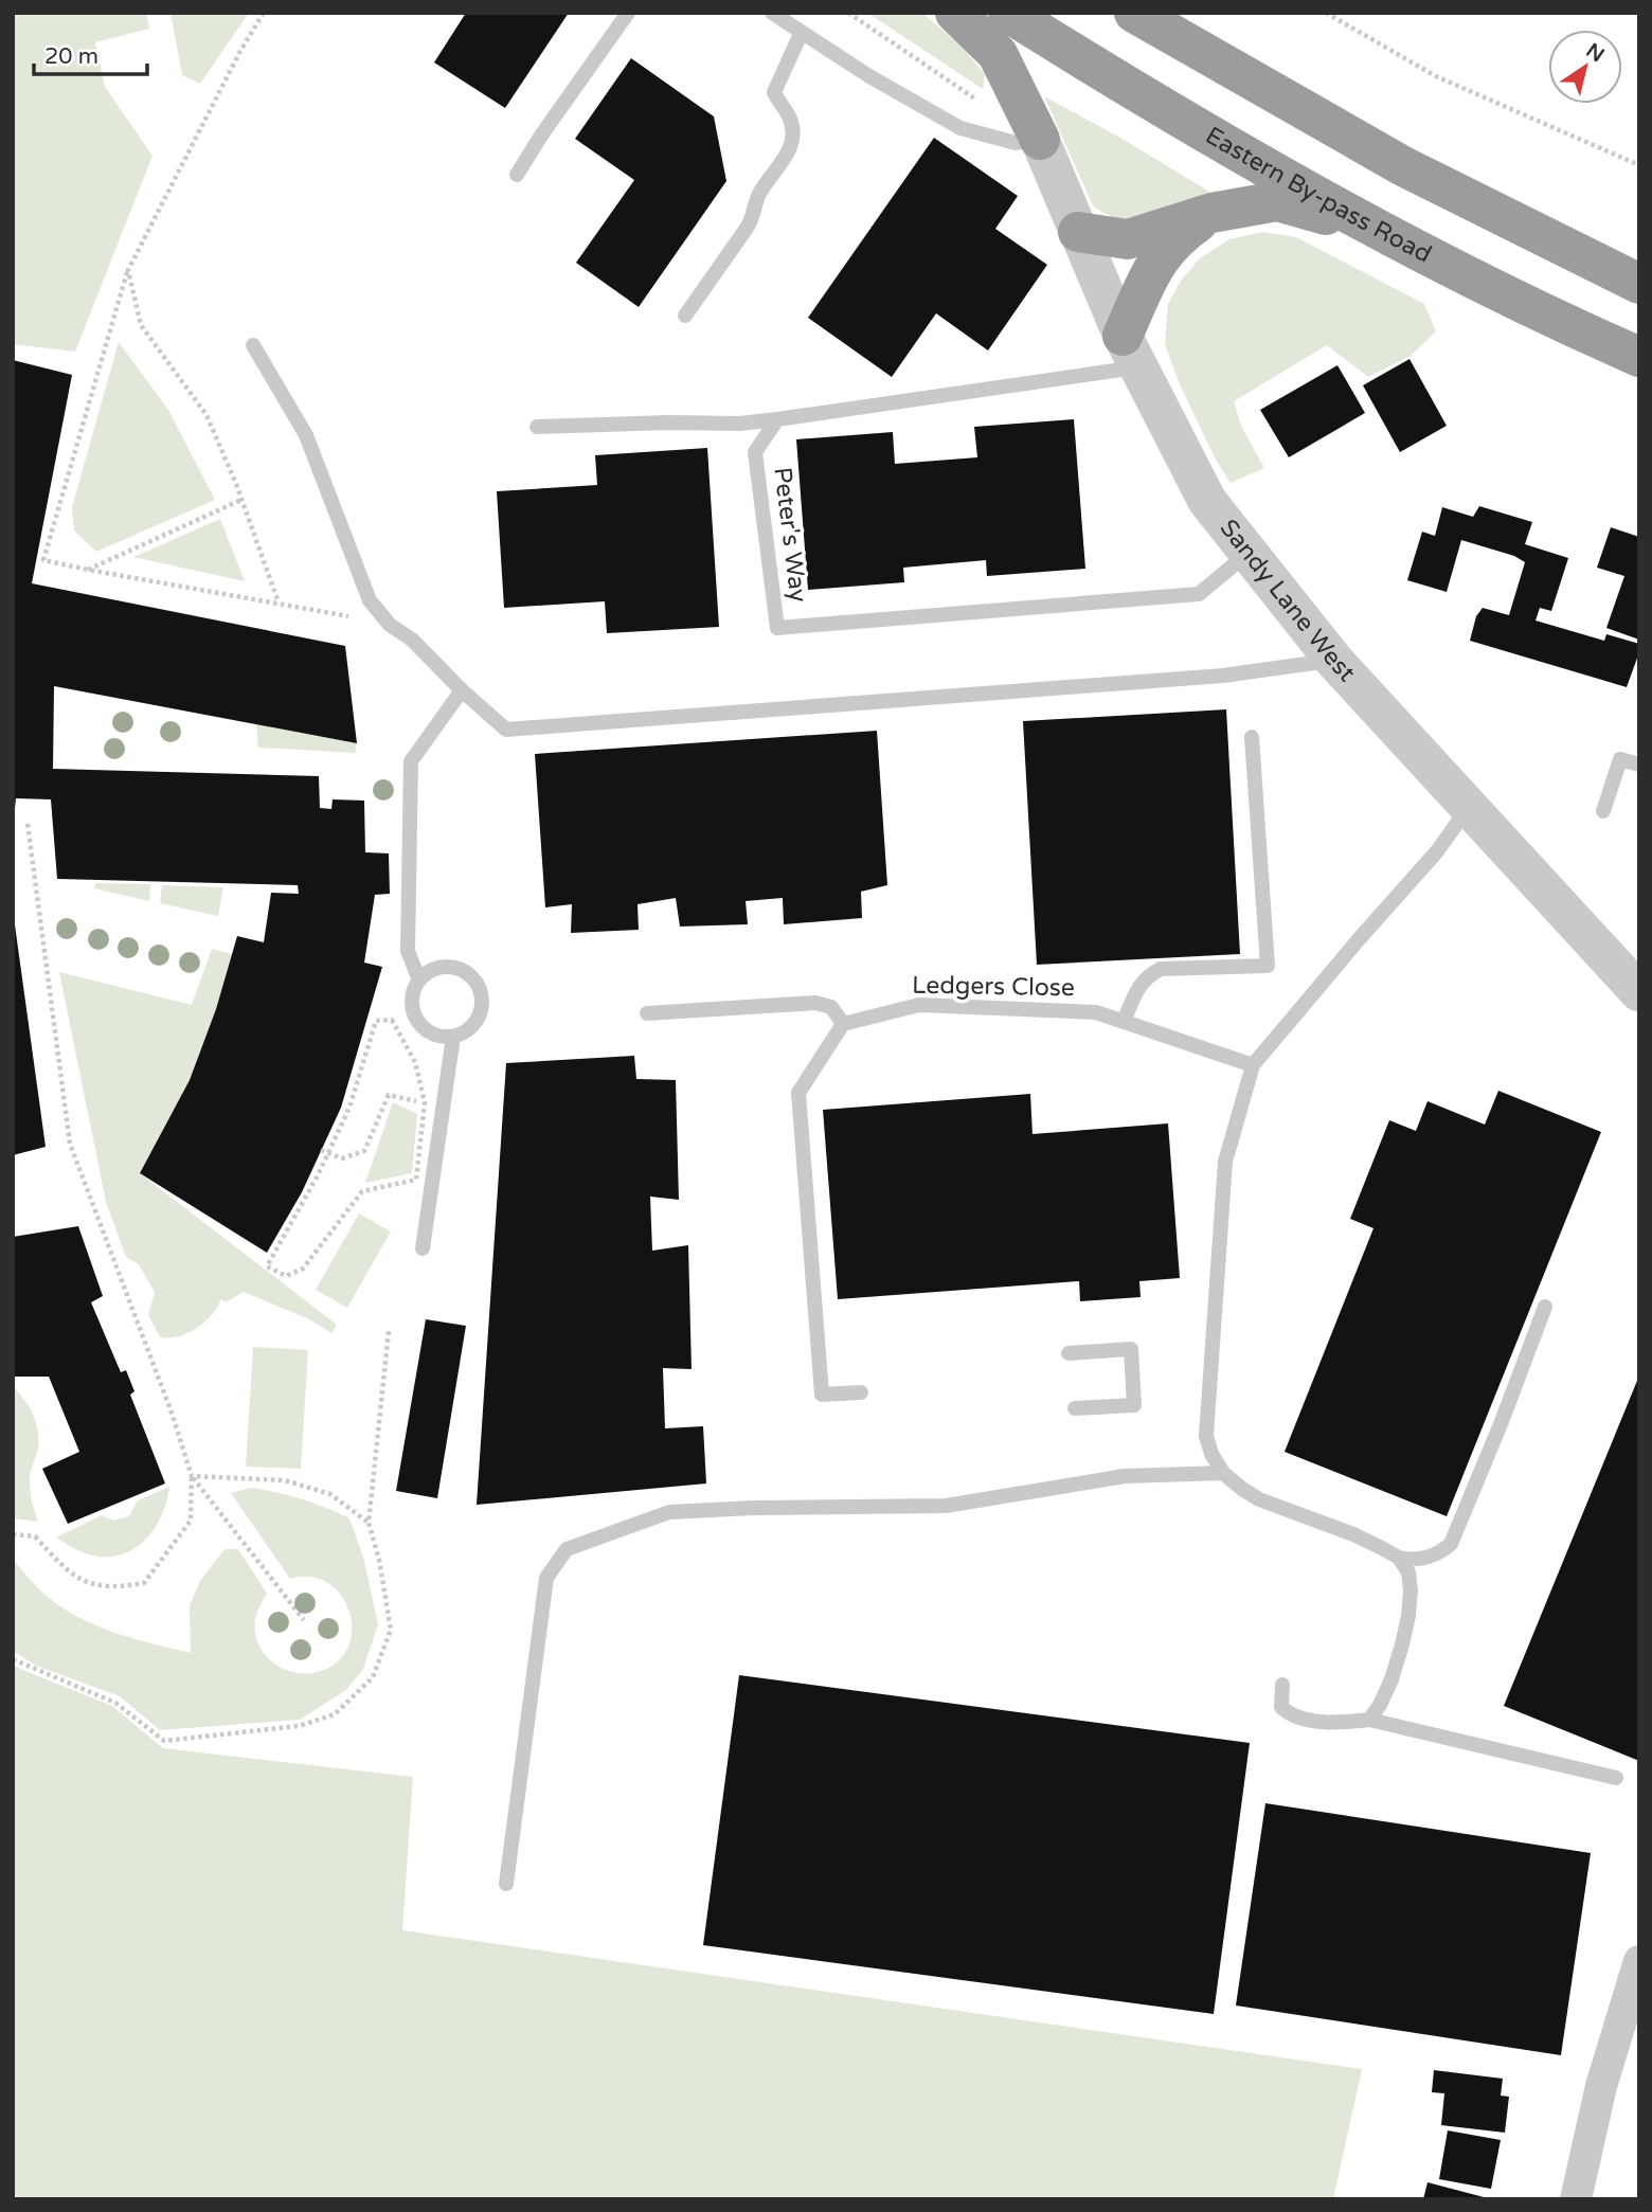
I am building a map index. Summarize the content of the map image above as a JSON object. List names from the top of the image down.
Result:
{
  "streets": {
    "highway": ["Eastern By-pass Road"],
    "street": ["Sandy Lane West"],
    "lane": ["Peter's Way", "Ledgers Close"]
  },
  "crossings": [
    ["Peter's Way", "Sandy Lane West"]
  ],
  "scale_bar": "20 m",
  "north": "top right"
}
